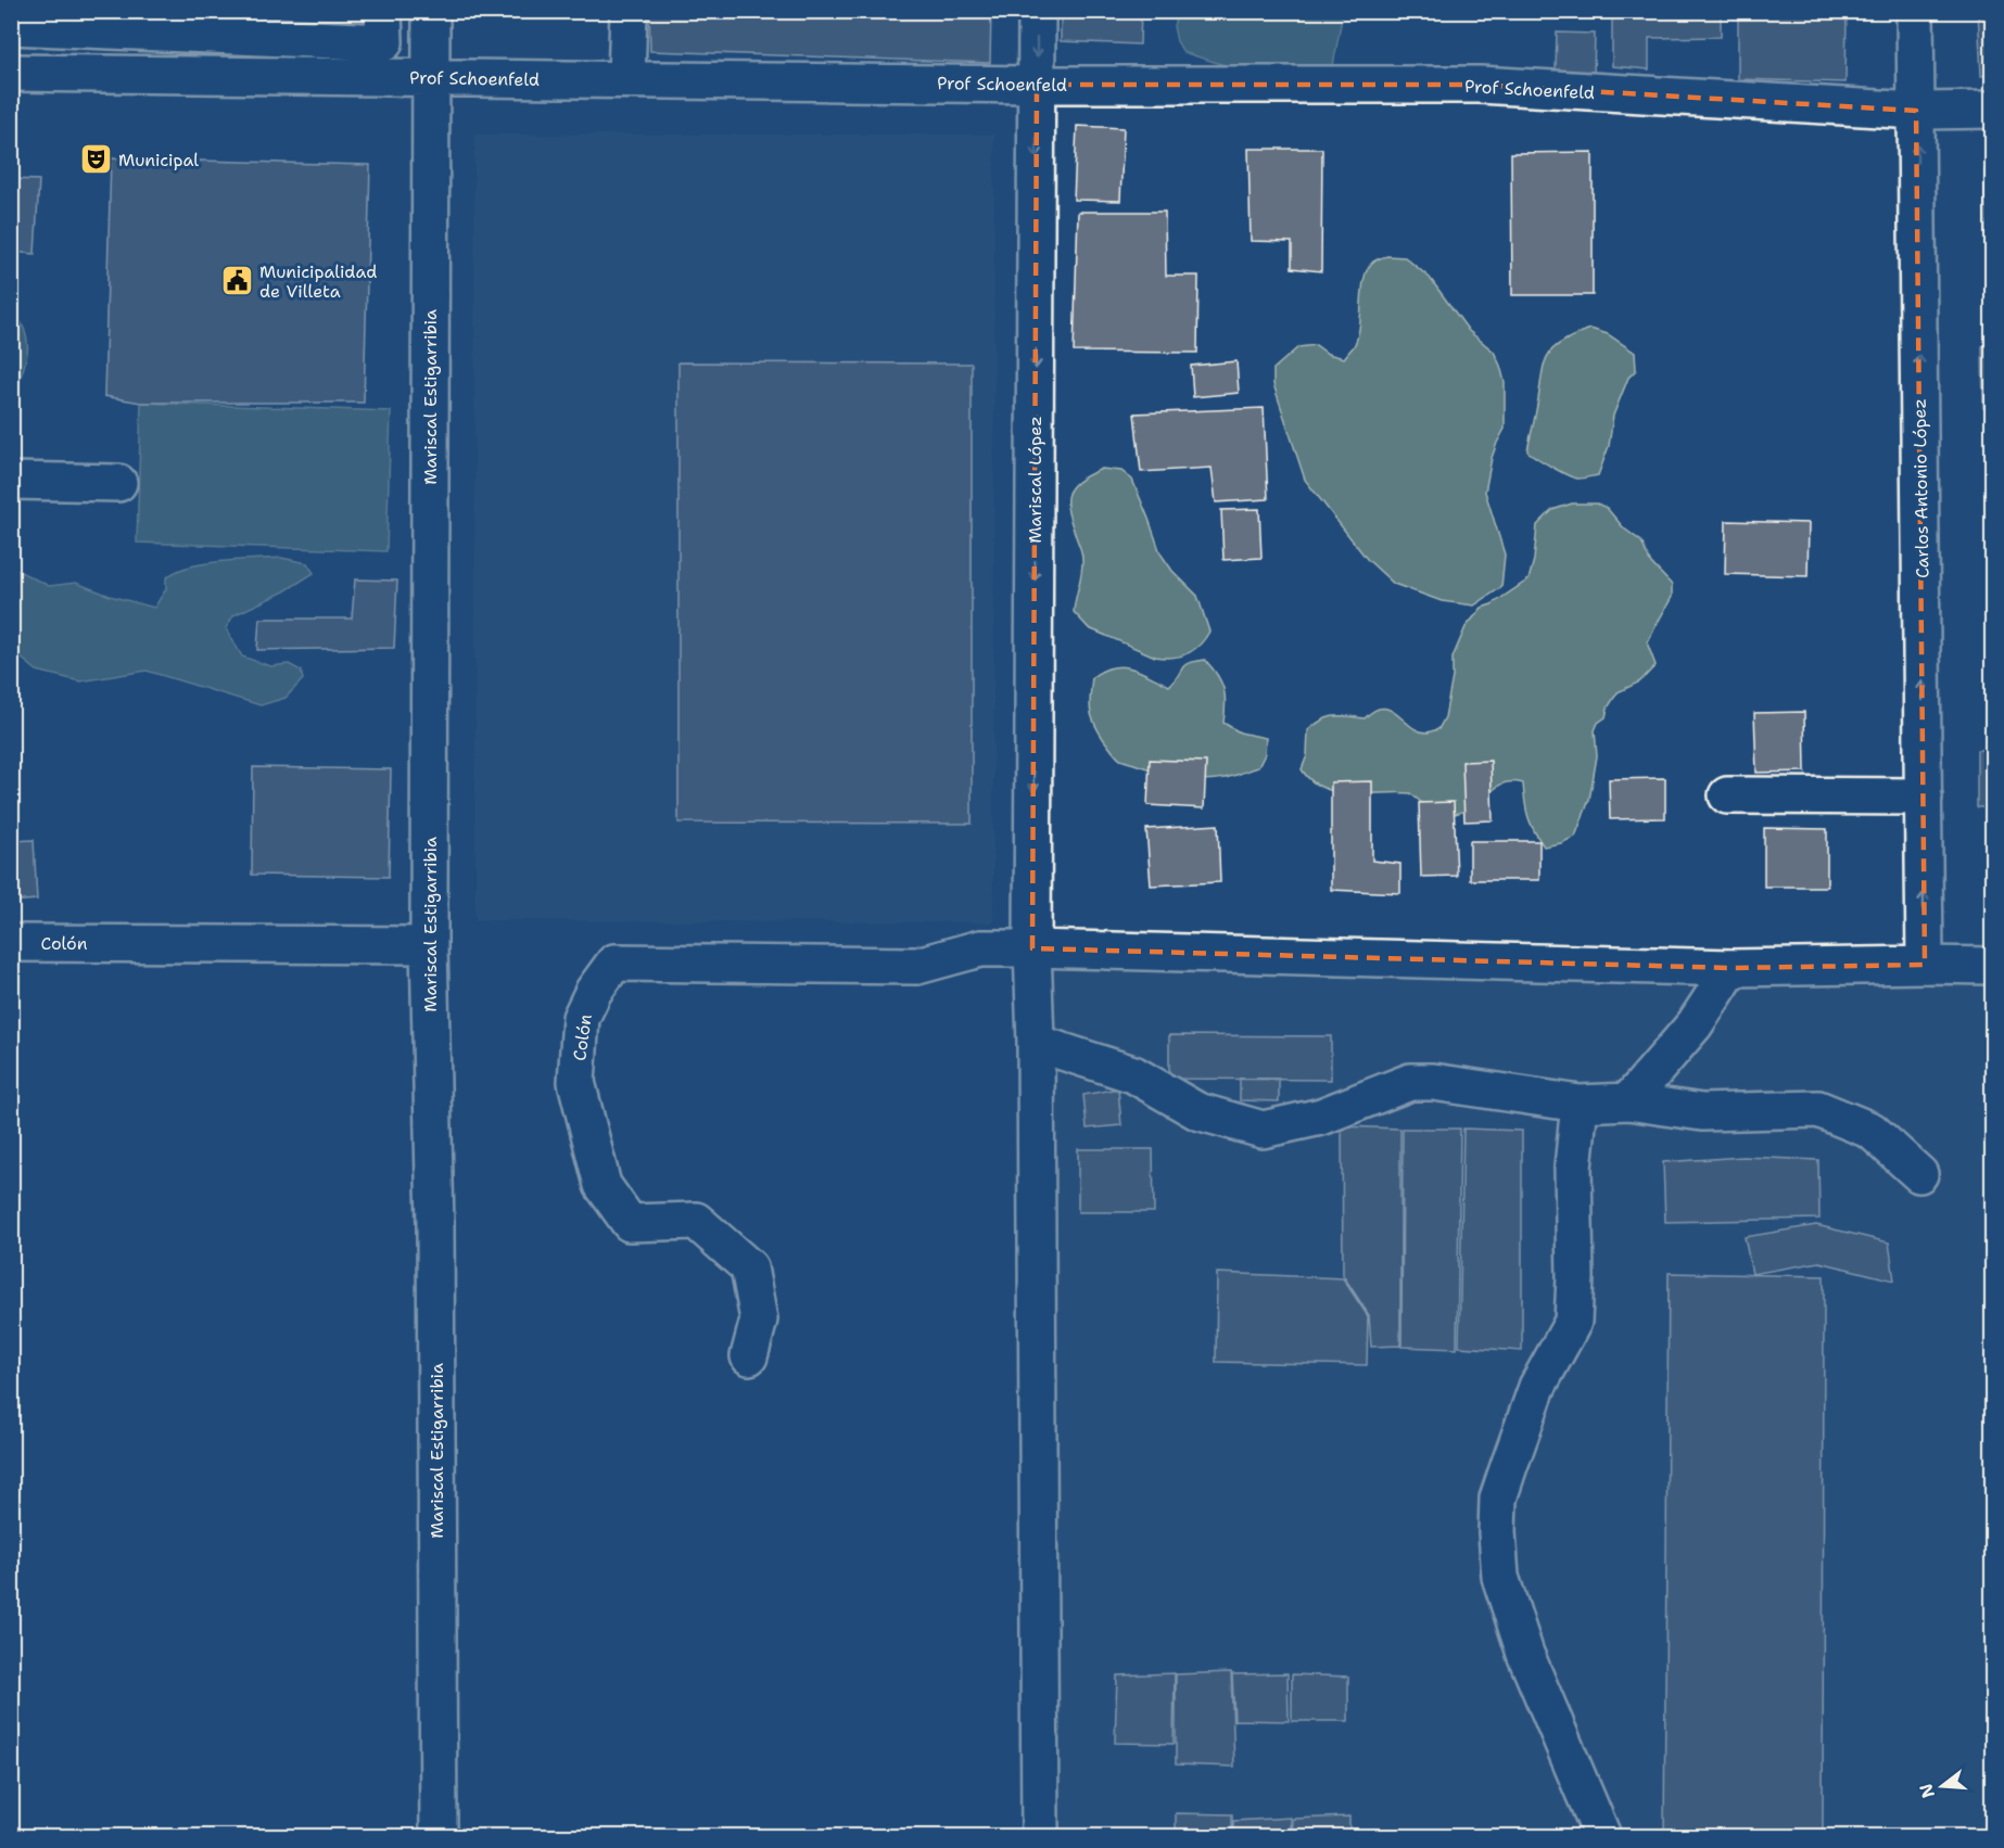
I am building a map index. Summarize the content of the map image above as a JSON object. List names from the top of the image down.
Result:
{
  "streets": {
    "street": [
      "Prof Schoenfeld",
      "Mariscal Estigarribia",
      "Mariscal López",
      "Carlos Antonio López",
      "Colón"
    ]
  },
  "crossings": [
    ["Prof Schoenfeld", "Mariscal Estigarribia"],
    ["Prof Schoenfeld", "Mariscal López"],
    ["Prof Schoenfeld", "Carlos Antonio López"],
    ["Mariscal Estigarribia", "Colón"],
    ["Mariscal López", "Colón"]
  ],
  "one_way": ["Mariscal López", "Carlos Antonio López"],
  "places": {
    "theatre": ["Municipal"],
    "public building": ["Municipalidad de Villeta"]
  },
  "north": "left"
}
